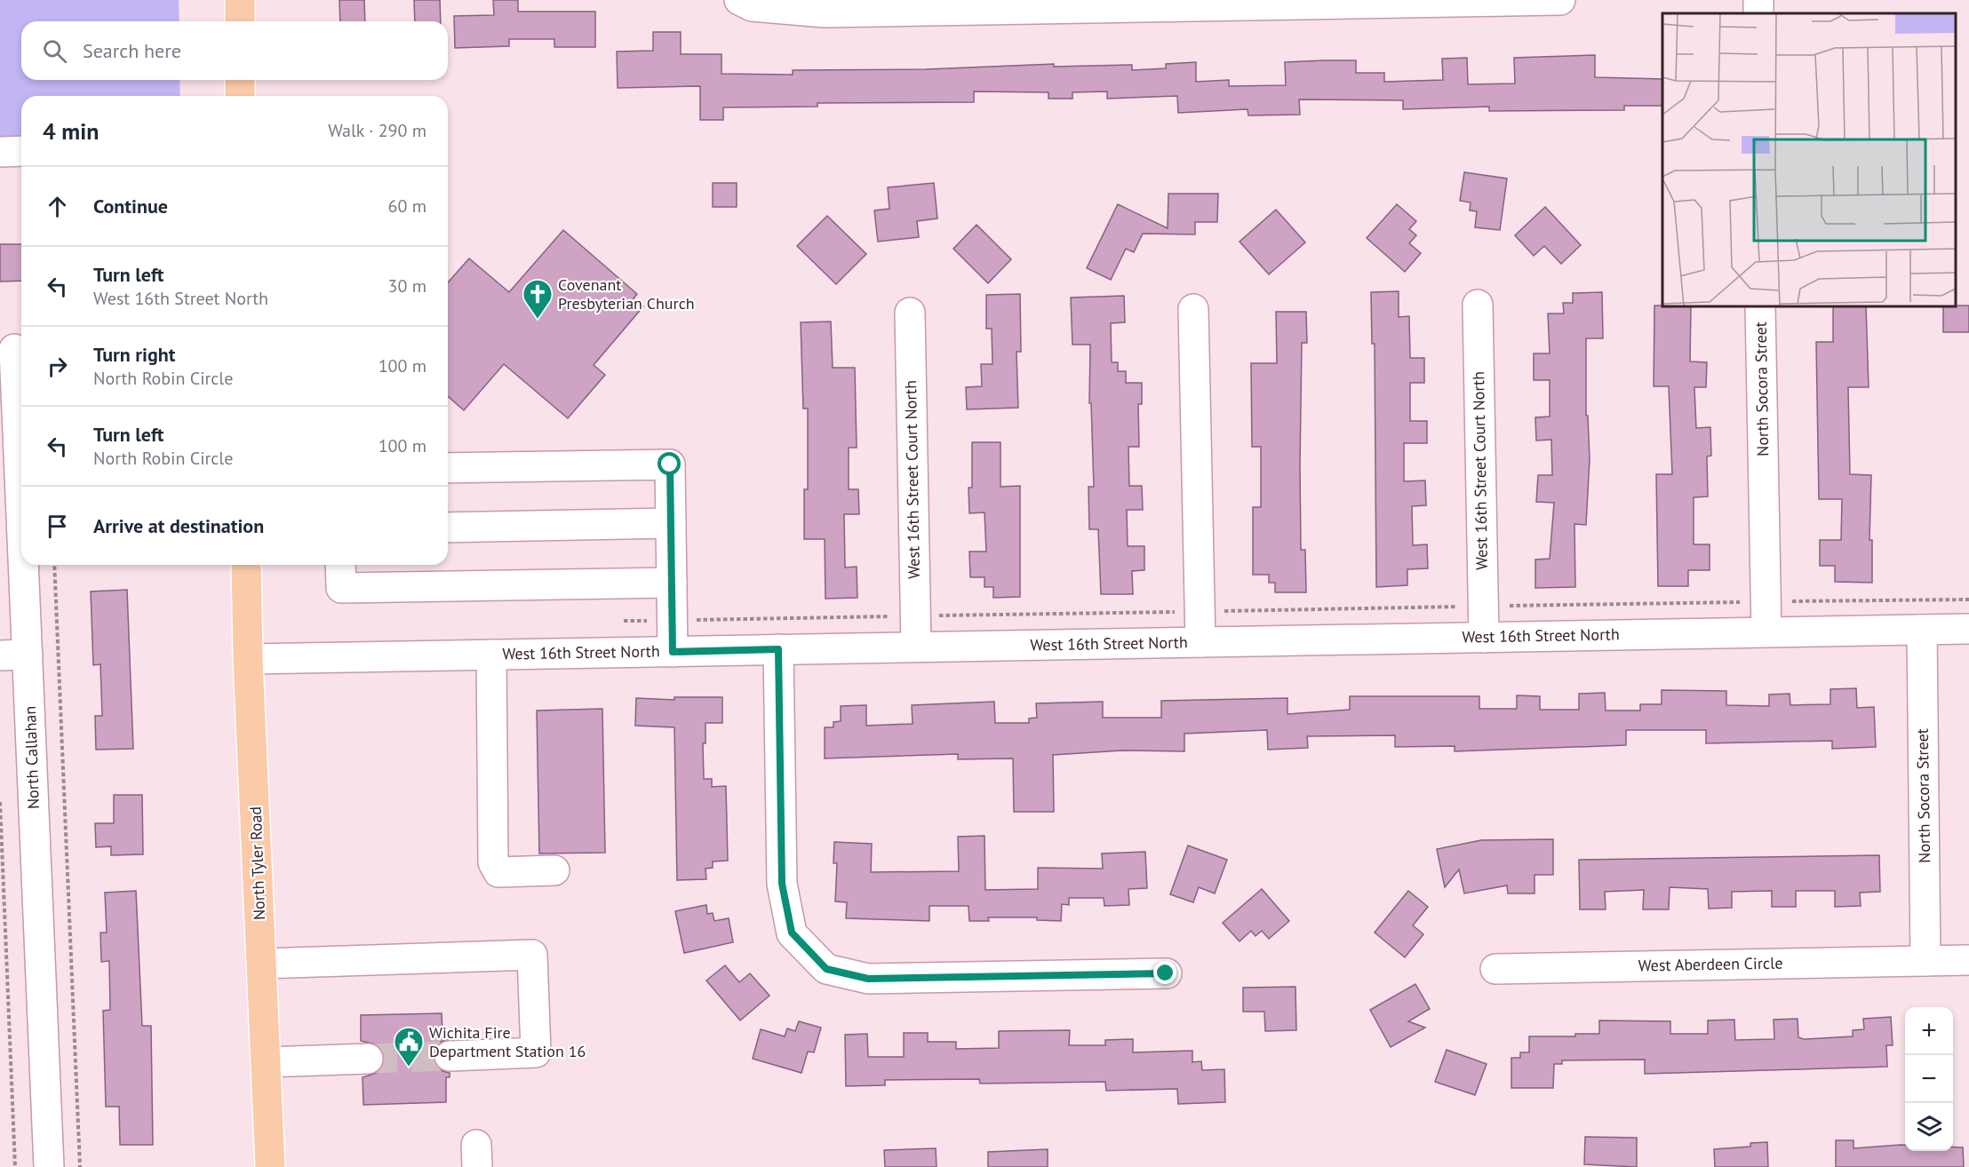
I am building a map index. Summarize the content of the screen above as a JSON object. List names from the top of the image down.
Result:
{
  "streets": {
    "main road": ["North Tyler Road"],
    "street": [
      "North Socora Street",
      "West 16th Street Court North",
      "West 16th Street North",
      "North Callahan",
      "West Aberdeen Circle"
    ]
  },
  "crossings": [
    ["North Socora Street", "West 16th Street North"],
    ["North Socora Street", "West Aberdeen Circle"],
    ["West 16th Street Court North", "West 16th Street North"],
    ["West 16th Street North", "North Tyler Road"]
  ],
  "places": {
    "church": ["Covenant Presbyterian Church"],
    "public building": ["Wichita Fire Department Station 16"]
  },
  "page": {
    "search": "Search here",
    "heading": ["4 min", "Walk · 290 m"],
    "list": [
      ["Continue", "60 m"],
      ["Turn left", "West 16th Street North", "30 m"],
      ["Turn right", "North Robin Circle", "100 m"],
      ["Turn left", "North Robin Circle", "100 m"],
      "Arrive at destination"
    ],
    "map_buttons": ["+", "−"]
  }
}
